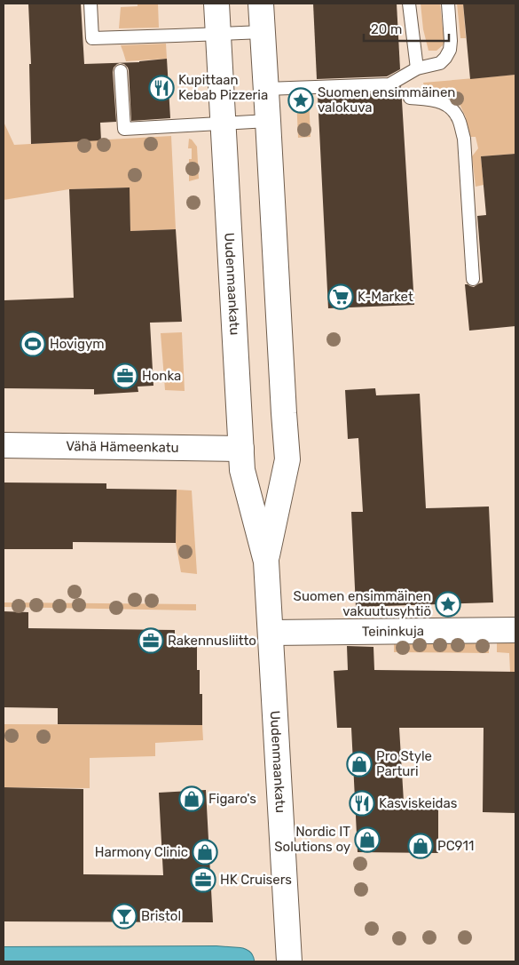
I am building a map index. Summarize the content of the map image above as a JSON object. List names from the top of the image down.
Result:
{
  "streets": {
    "main road": ["Uudenmaankatu", "Vähä Hämeenkatu", "Teininkuja"]
  },
  "crossings": [
    ["Uudenmaankatu", "Vähä Hämeenkatu"],
    ["Uudenmaankatu", "Teininkuja"]
  ],
  "places": {
    "restaurant": ["Kupittaan Kebab Pizzeria", "Kasviskeidas"],
    "place": ["Suomen ensimmäinen valokuva", "Suomen ensimmäinen vakuutusyhtiö"],
    "supermarket": ["K-Market"],
    "sports": ["Hovigym"],
    "office": ["Honka", "Rakennusliitto", "HK Cruisers"],
    "shop": [
      "Pro Style Parturi",
      "Figaro's",
      "Nordic IT Solutions oy",
      "PC911",
      "Harmony Clinic"
    ],
    "bar": ["Bristol"]
  },
  "scale_bar": "20 m"
}
